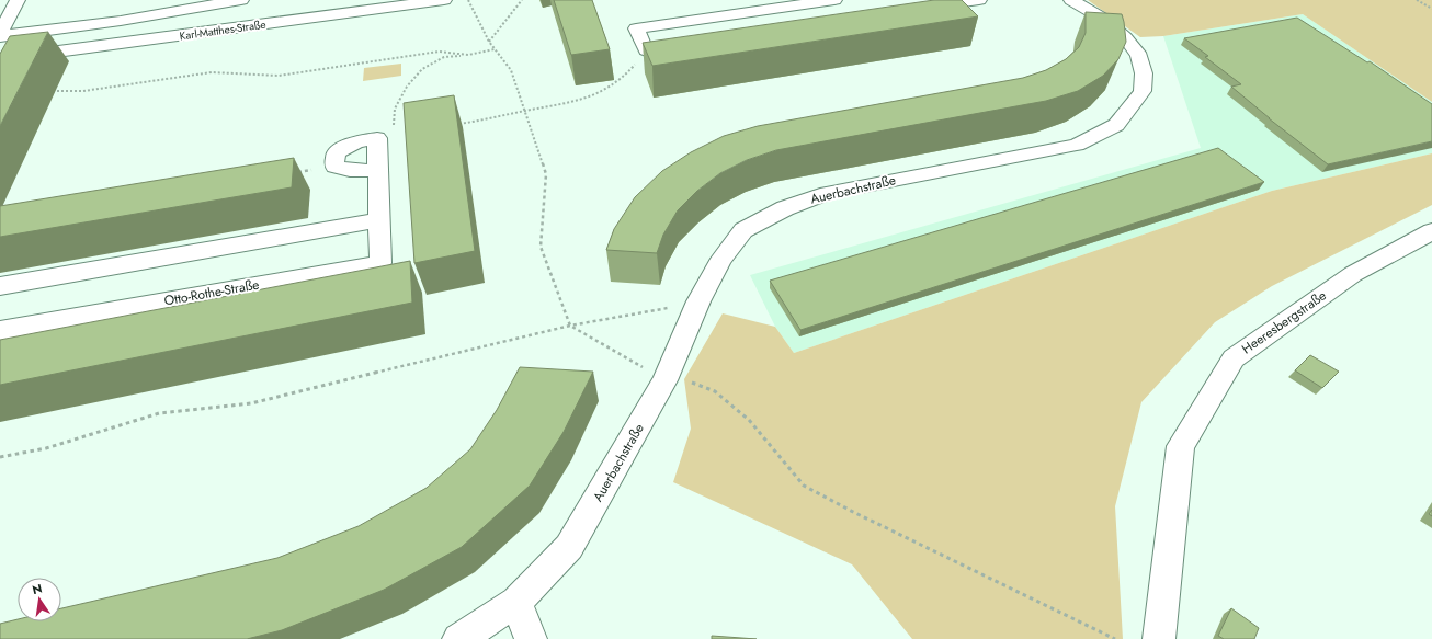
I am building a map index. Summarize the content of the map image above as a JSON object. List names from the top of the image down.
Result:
{
  "streets": {
    "street": [
      "Karl-Matthes-Straße",
      "Auerbachstraße",
      "Otto-Rothe-Straße",
      "Heeresbergstraße"
    ]
  },
  "north": "top"
}
